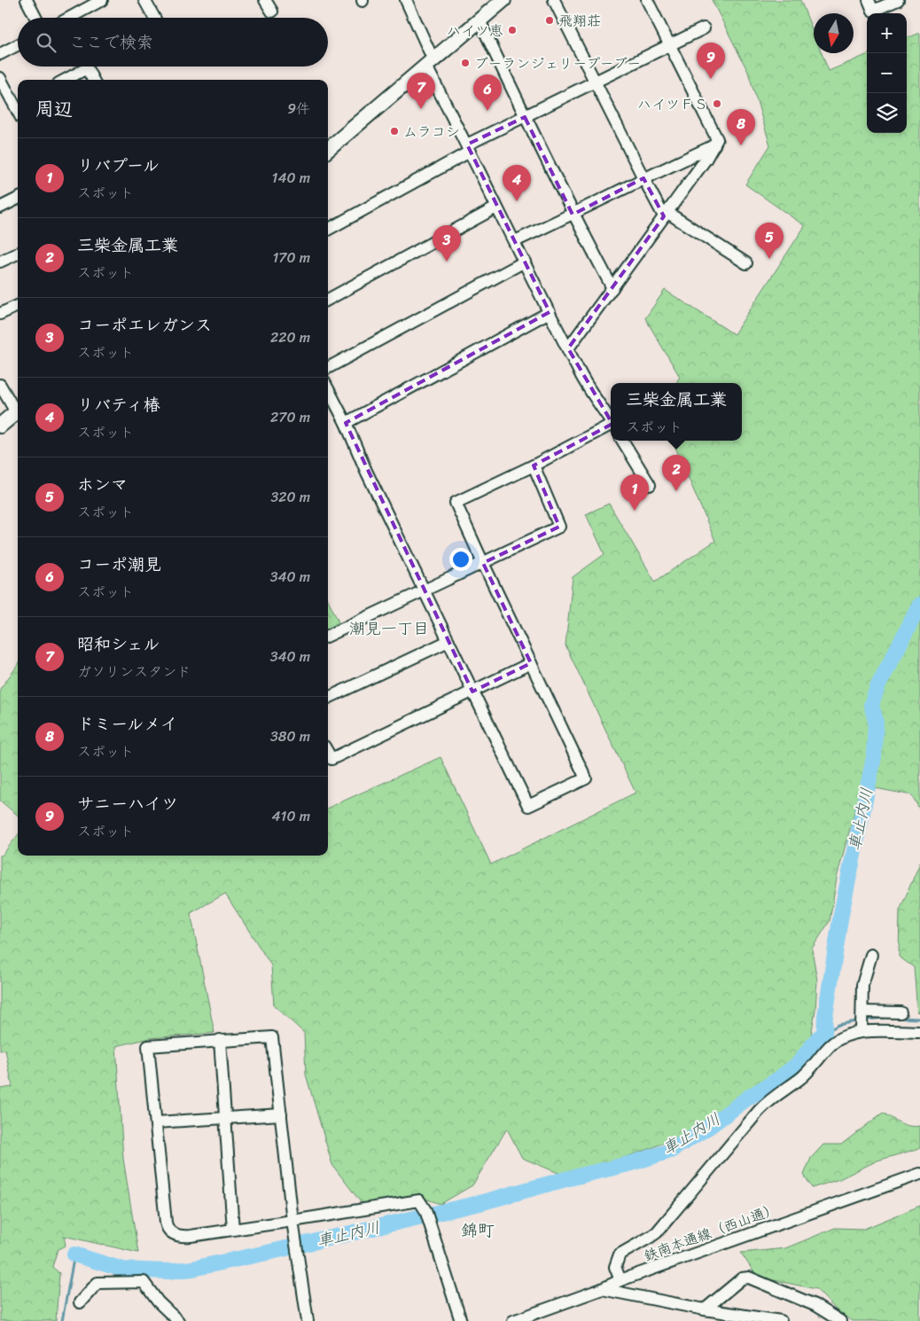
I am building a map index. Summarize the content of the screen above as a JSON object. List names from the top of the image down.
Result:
{
  "streets": {
    "street": ["鉄南本通線（西山通）"]
  },
  "districts": ["潮見一丁目", "錦町"],
  "water": ["車止内川"],
  "places": [
    "飛翔荘",
    "ハイツ恵",
    "ブーランジェリープーブー",
    "ハイツＦＳ",
    "ムラコシ"
  ],
  "north": "bottom",
  "page": {
    "map_buttons": ["+", "−"],
    "search": "ここで検索",
    "pins": [
      "9",
      "7",
      "6",
      "8",
      "4",
      "5",
      "3",
      "2",
      "1"
    ],
    "heading": ["周辺", "9件"],
    "list": [
      {
        "mark": "1",
        "name": "リバプール",
        "note": "スポット",
        "value": "140 m"
      },
      {
        "mark": "2",
        "name": "三柴金属工業",
        "note": "スポット",
        "value": "170 m"
      },
      {
        "mark": "3",
        "name": "コーポエレガンス",
        "note": "スポット",
        "value": "220 m"
      },
      {
        "mark": "4",
        "name": "リバティ椿",
        "note": "スポット",
        "value": "270 m"
      },
      {
        "mark": "5",
        "name": "ホンマ",
        "note": "スポット",
        "value": "320 m"
      },
      {
        "mark": "6",
        "name": "コーポ潮見",
        "note": "スポット",
        "value": "340 m"
      },
      {
        "mark": "7",
        "name": "昭和シェル",
        "note": "ガソリンスタンド",
        "value": "340 m"
      },
      {
        "mark": "8",
        "name": "ドミールメイ",
        "note": "スポット",
        "value": "380 m"
      },
      {
        "mark": "9",
        "name": "サニーハイツ",
        "note": "スポット",
        "value": "410 m"
      }
    ],
    "popup": ["三柴金属工業", "スポット"]
  }
}
